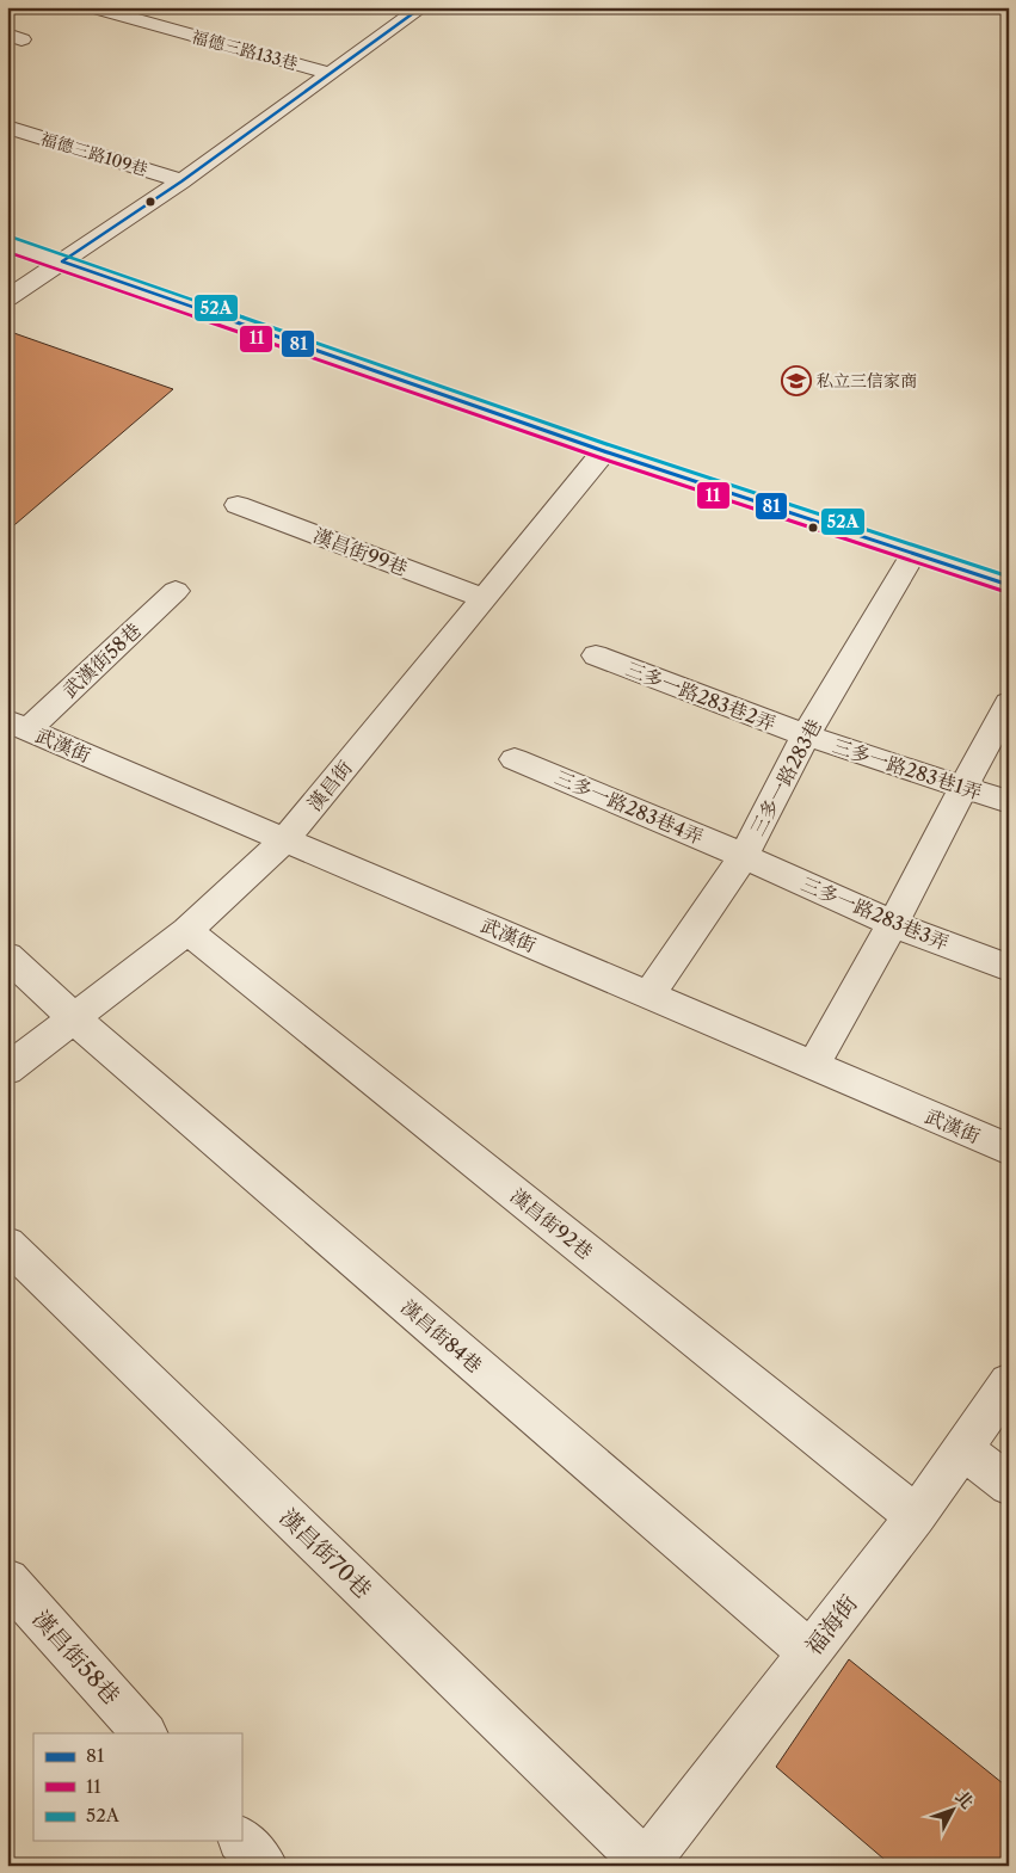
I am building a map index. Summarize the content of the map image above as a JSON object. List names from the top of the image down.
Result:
{
  "streets": {
    "street": [
      "福德三路133巷",
      "福德三路109巷",
      "漢昌街99巷",
      "武漢街58巷",
      "三多一路283巷2弄",
      "武漢街",
      "三多一路283巷1弄",
      "三多一路283巷",
      "漢昌街",
      "三多一路283巷4弄",
      "三多一路283巷3弄",
      "漢昌街92巷",
      "漢昌街84巷",
      "漢昌街70巷",
      "福海街",
      "漢昌街58巷"
    ]
  },
  "crossings": [
    ["漢昌街99巷", "漢昌街"],
    ["武漢街58巷", "武漢街"],
    ["三多一路283巷2弄", "三多一路283巷1弄"],
    ["三多一路283巷2弄", "三多一路283巷"],
    ["武漢街", "三多一路283巷"],
    ["武漢街", "漢昌街"],
    ["三多一路283巷1弄", "三多一路283巷"],
    ["三多一路283巷", "三多一路283巷4弄"],
    ["三多一路283巷", "三多一路283巷3弄"],
    ["漢昌街", "漢昌街92巷"],
    ["漢昌街", "漢昌街84巷"],
    ["三多一路283巷4弄", "三多一路283巷3弄"],
    ["漢昌街92巷", "福海街"],
    ["漢昌街84巷", "福海街"],
    ["漢昌街70巷", "福海街"]
  ],
  "places": {
    "school or university": ["私立三信家商"]
  },
  "lines": ["transit line 81", "transit line 52A", "transit line 11"],
  "legend": ["81", "11", "52A"],
  "north": "top right"
}
